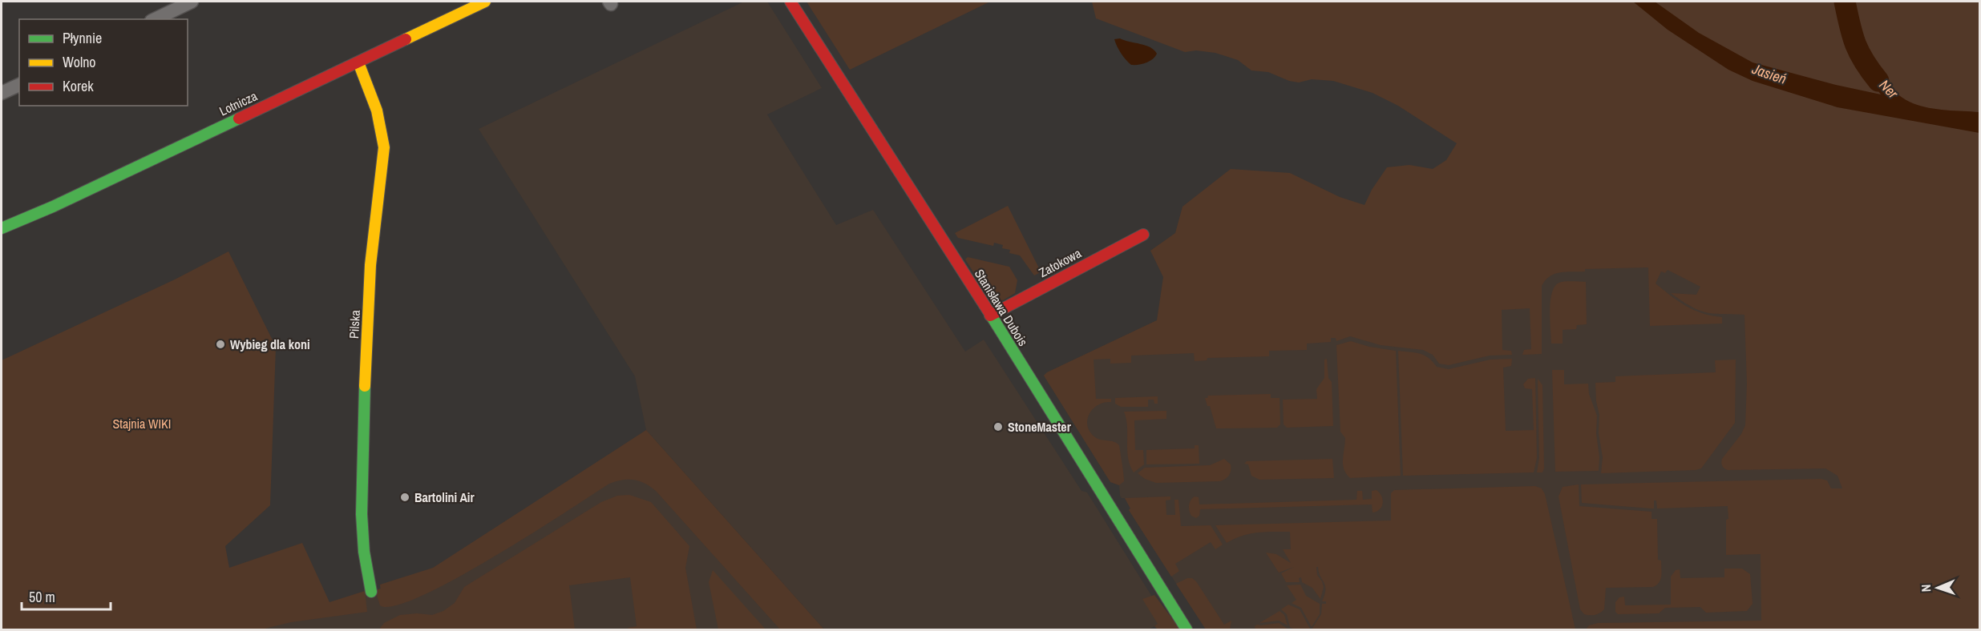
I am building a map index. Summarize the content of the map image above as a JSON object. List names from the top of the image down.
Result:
{
  "streets": {
    "street": [
      "Lotnicza",
      "Zatokowa",
      "Stanisława Dubois",
      "Pilska"
    ]
  },
  "crossings": [
    ["Lotnicza", "Pilska"],
    ["Zatokowa", "Stanisława Dubois"]
  ],
  "water": ["Jasień", "Ner"],
  "parks": ["Stajnia WIKI"],
  "places": ["Wybieg dla koni", "StoneMaster", "Bartolini Air"],
  "legend": ["Płynnie", "Wolno", "Korek"],
  "scale_bar": "50 m",
  "north": "left"
}
